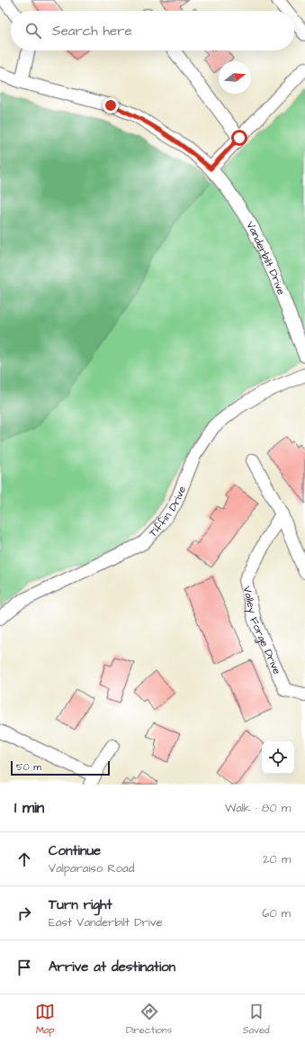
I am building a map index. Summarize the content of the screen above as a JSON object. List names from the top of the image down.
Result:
{
  "streets": {
    "street": ["Vanderbilt Drive", "Tiffin Drive", "Valley Forge Drive"]
  },
  "scale_bar": "50 m",
  "north": "right",
  "page": {
    "search": "Search here",
    "scale": "50 m",
    "heading": ["1 min", "Walk · 80 m"],
    "list": [
      ["Continue", "Valparaiso Road", "20 m"],
      ["Turn right", "East Vanderbilt Drive", "60 m"],
      "Arrive at destination"
    ],
    "nav": ["Map", "Directions", "Saved"]
  }
}
